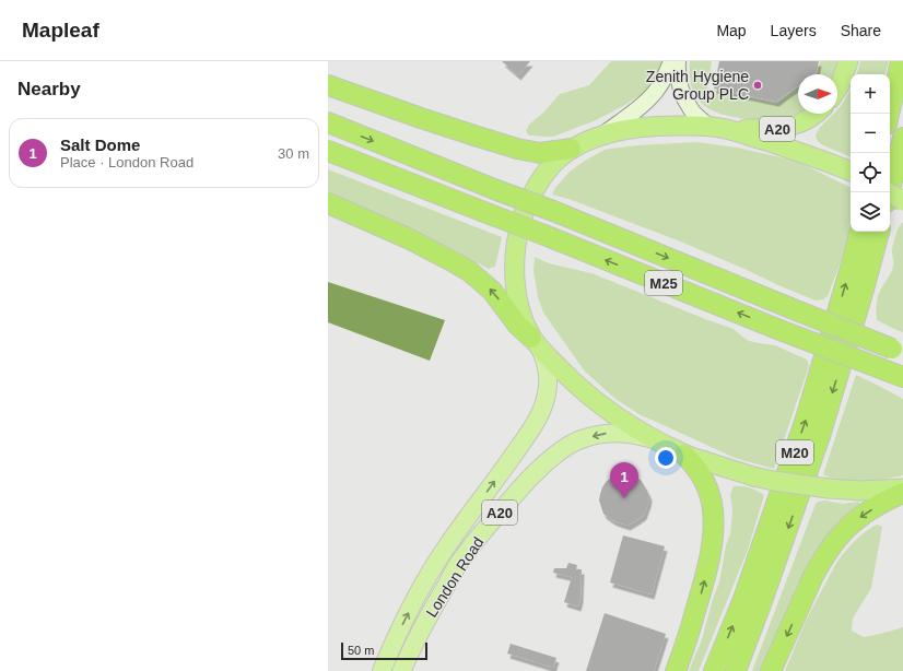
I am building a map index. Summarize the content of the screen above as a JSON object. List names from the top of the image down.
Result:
{
  "streets": {
    "highway": ["A20", "M25", "M20"],
    "main road": ["London Road"]
  },
  "places": ["Zenith Hygiene Group PLC"],
  "scale_bar": "50 m",
  "north": "right",
  "page": {
    "header": "Mapleaf",
    "nav": ["Map", "Layers", "Share"],
    "heading": "Nearby",
    "map_buttons": ["+", "−"],
    "list": [
      {
        "mark": "1",
        "name": "Salt Dome",
        "note": "Place · London Road",
        "value": "30 m"
      }
    ],
    "pins": "1",
    "scale": "50 m"
  }
}
